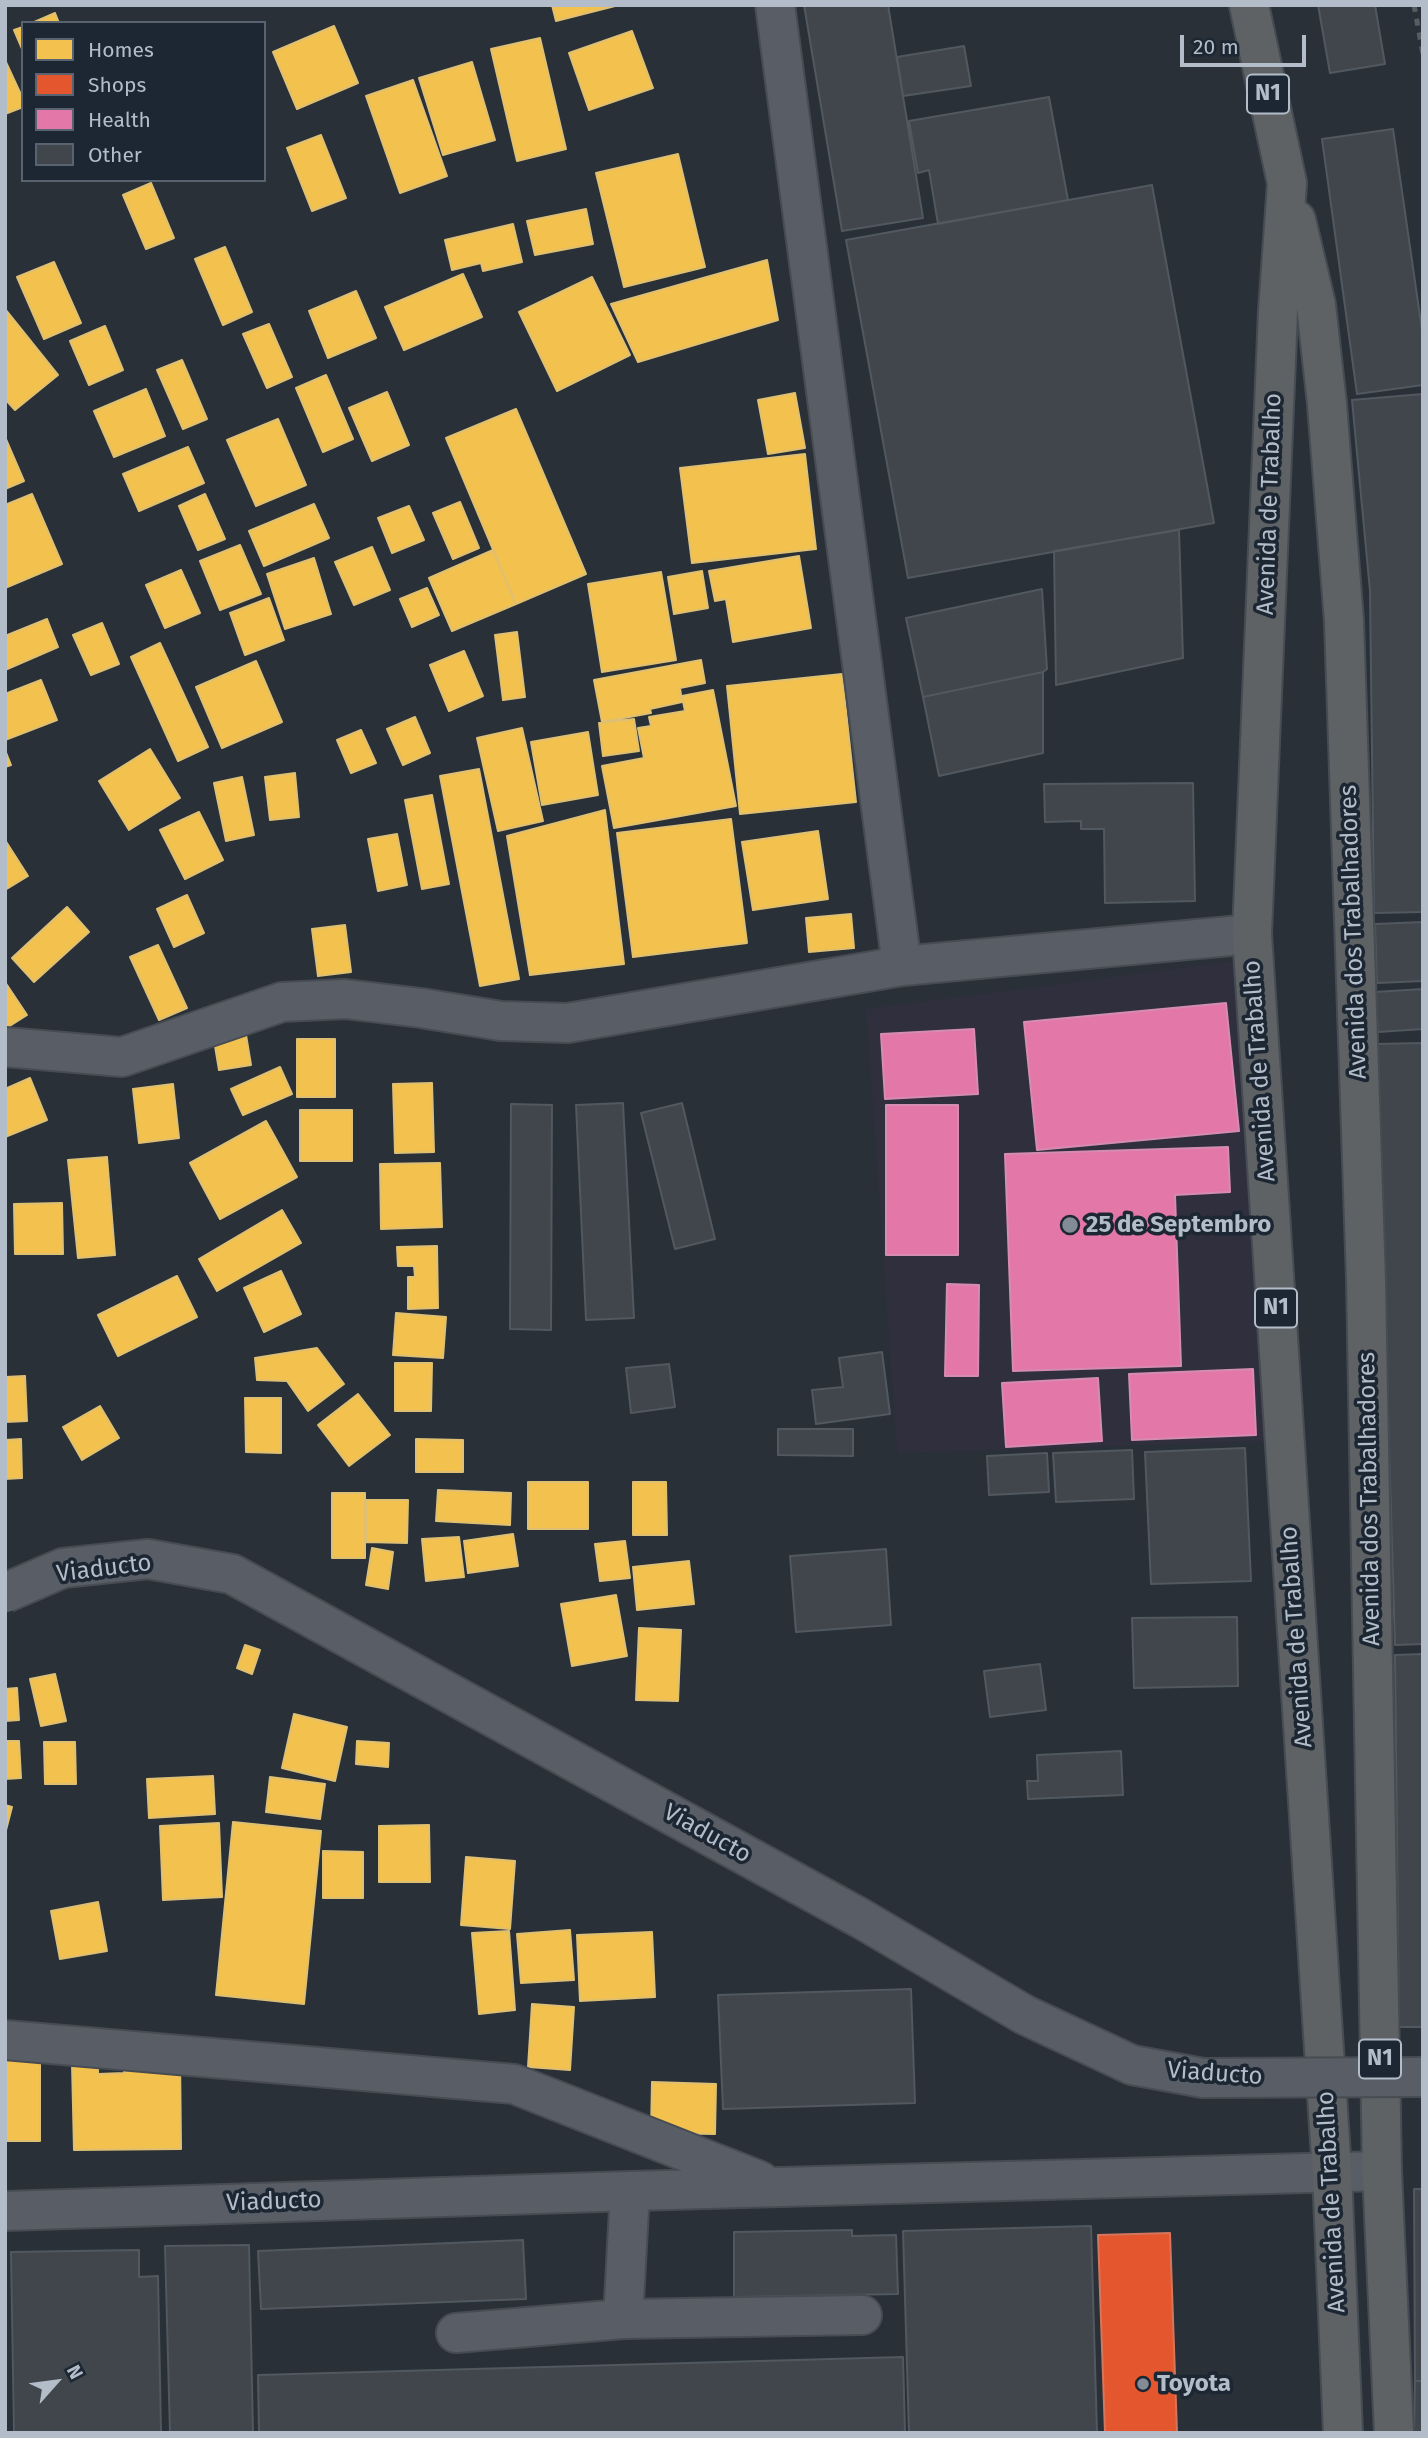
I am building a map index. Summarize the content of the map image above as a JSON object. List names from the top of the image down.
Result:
{
  "streets": {
    "highway": ["N1", "Avenida de Trabalho", "Avenida dos Trabalhadores"],
    "street": ["Viaducto"]
  },
  "crossings": [
    ["Avenida de Trabalho", "Avenida dos Trabalhadores"],
    ["Avenida de Trabalho", "Viaducto"]
  ],
  "places": ["25 de Septembro", "Toyota"],
  "legend": [
    "Homes",
    "Shops",
    "Health",
    "Other"
  ],
  "scale_bar": "20 m",
  "north": "top right"
}
